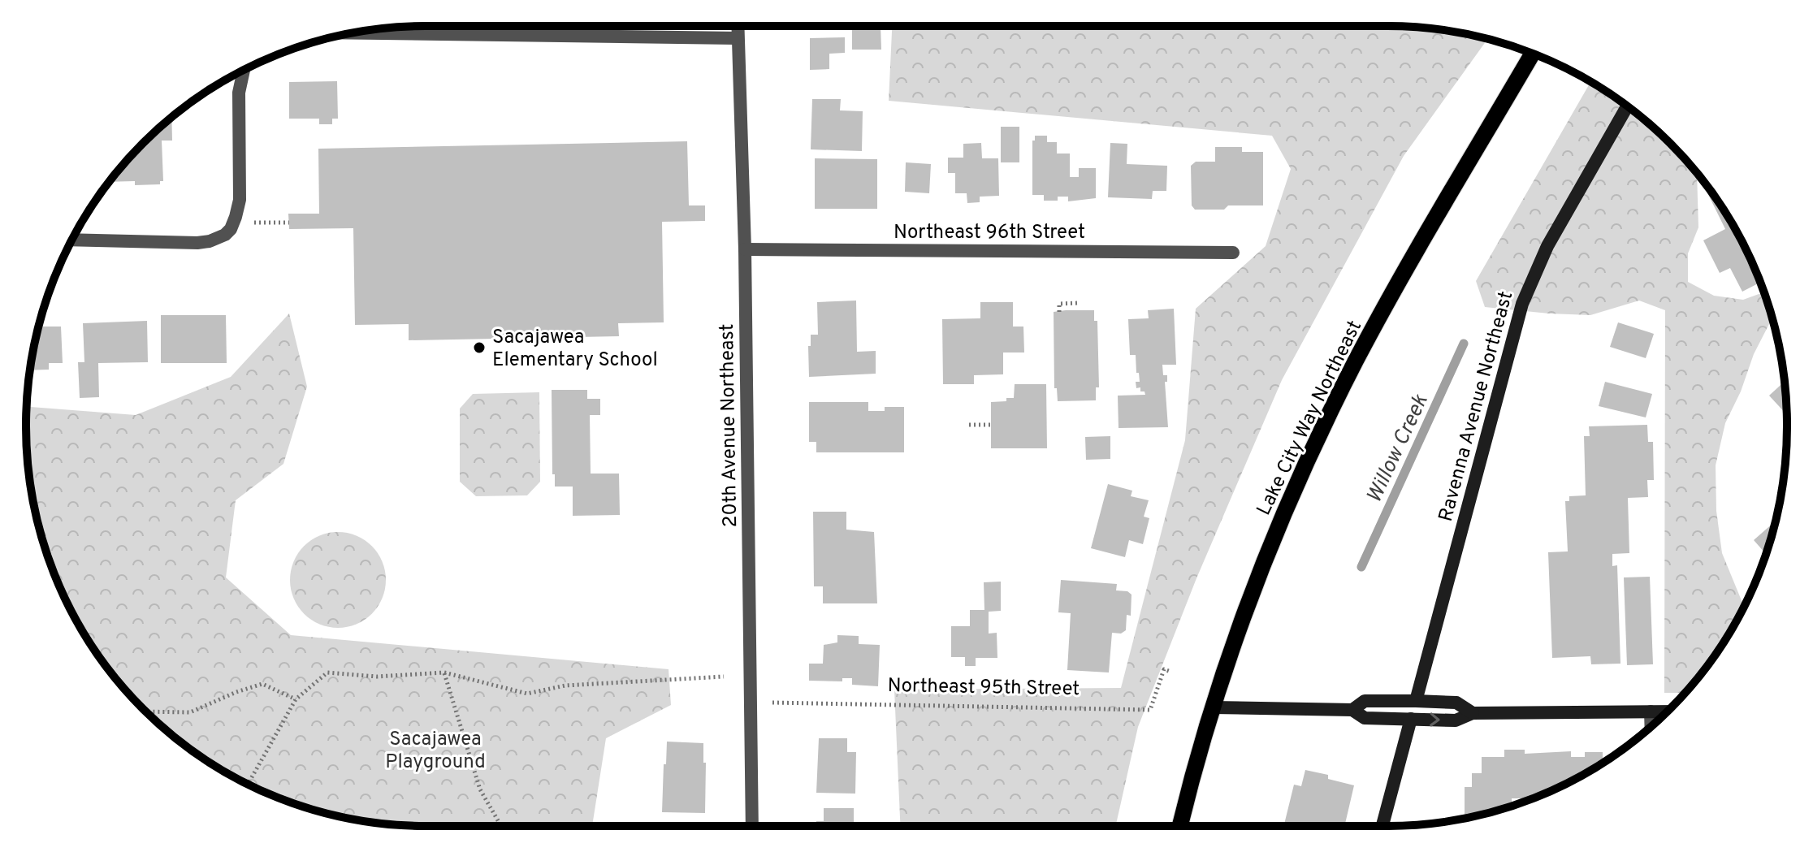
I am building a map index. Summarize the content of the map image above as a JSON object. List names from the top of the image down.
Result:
{
  "streets": {
    "main road": ["Lake City Way Northeast"],
    "street": ["Northeast 96th Street", "Ravenna Avenue Northeast", "20th Avenue Northeast"],
    "path": ["Northeast 95th Street"]
  },
  "crossings": [
    ["Northeast 96th Street", "20th Avenue Northeast"]
  ],
  "water": ["Willow Creek"],
  "parks": ["Sacajawea Playground"],
  "places": ["Sacajawea Elementary School"]
}
